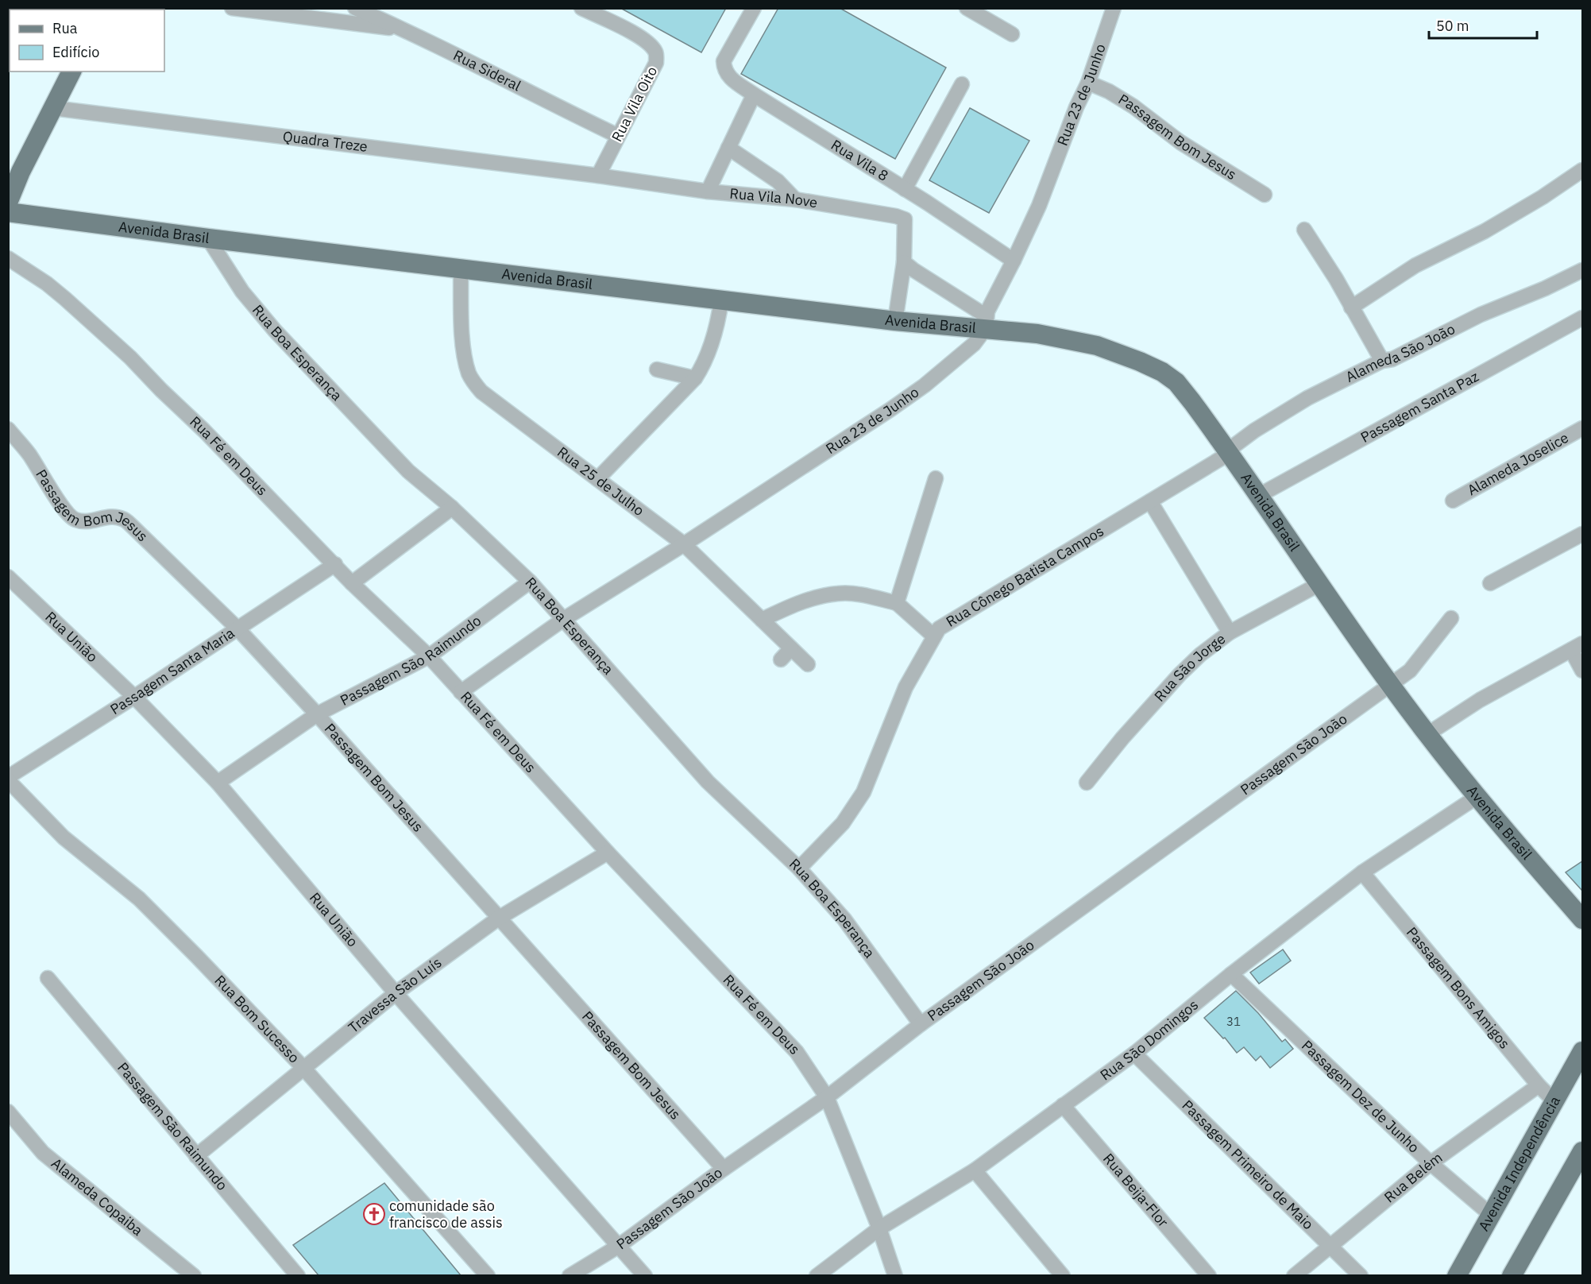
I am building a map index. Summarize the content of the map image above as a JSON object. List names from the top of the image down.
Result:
{
  "streets": {
    "main road": ["Avenida Brasil", "Avenida Independência"],
    "street": [
      "Rua Sideral",
      "Rua 23 de Junho",
      "Rua Vila Oito",
      "Passagem Bom Jesus",
      "Quadra Treze",
      "Rua Vila 8",
      "Rua Vila Nove",
      "Rua Boa Esperança",
      "Alameda São João",
      "Passagem Santa Paz",
      "Rua Fé em Deus",
      "Alameda Joselice",
      "Rua 25 de Julho",
      "Rua Cônego Batista Campos",
      "Rua União",
      "Passagem São Raimundo",
      "Rua São Jorge",
      "Passagem Santa Maria",
      "Passagem São João",
      "Passagem Bons Amigos",
      "Travessa São Luís",
      "Rua Bom Sucesso",
      "Rua São Domingos",
      "Passagem Dez de Junho",
      "Passagem Primeiro de Maio",
      "Rua Belém",
      "Rua Beija-Flor",
      "Alameda Copaiba"
    ]
  },
  "crossings": [
    ["Rua Sideral", "Rua Vila Oito"],
    ["Rua 23 de Junho", "Passagem Bom Jesus"],
    ["Rua 23 de Junho", "Rua Vila 8"],
    ["Rua 23 de Junho", "Avenida Brasil"],
    ["Rua 23 de Junho", "Rua Boa Esperança"],
    ["Rua 23 de Junho", "Rua Fé em Deus"],
    ["Rua 23 de Junho", "Rua 25 de Julho"],
    ["Rua Vila Oito", "Quadra Treze"],
    ["Rua Vila Oito", "Rua Vila Nove"],
    ["Passagem Bom Jesus", "Passagem São Raimundo"],
    ["Passagem Bom Jesus", "Passagem Santa Maria"],
    ["Passagem Bom Jesus", "Passagem São João"],
    ["Passagem Bom Jesus", "Travessa São Luís"],
    ["Quadra Treze", "Rua Vila Nove"],
    ["Avenida Brasil", "Rua Boa Esperança"],
    ["Avenida Brasil", "Alameda São João"],
    ["Avenida Brasil", "Passagem Santa Paz"],
    ["Avenida Brasil", "Rua 25 de Julho"],
    ["Avenida Brasil", "Rua Cônego Batista Campos"],
    ["Avenida Brasil", "Rua São Jorge"],
    ["Avenida Brasil", "Passagem São João"],
    ["Avenida Brasil", "Rua São Domingos"],
    ["Rua Boa Esperança", "Rua Cônego Batista Campos"],
    ["Rua Boa Esperança", "Passagem São Raimundo"],
    ["Rua Boa Esperança", "Passagem São João"],
    ["Alameda São João", "Rua Cônego Batista Campos"],
    ["Rua Fé em Deus", "Passagem São Raimundo"],
    ["Rua Fé em Deus", "Passagem Santa Maria"],
    ["Rua Fé em Deus", "Passagem São João"],
    ["Rua Fé em Deus", "Travessa São Luís"],
    ["Rua Fé em Deus", "Rua São Domingos"],
    ["Rua União", "Passagem São Raimundo"],
    ["Rua União", "Passagem Santa Maria"],
    ["Rua União", "Passagem São João"],
    ["Rua União", "Travessa São Luís"],
    ["Passagem São Raimundo", "Travessa São Luís"],
    ["Passagem Santa Maria", "Rua Bom Sucesso"],
    ["Passagem Bons Amigos", "Rua São Domingos"],
    ["Passagem Bons Amigos", "Avenida Independência"],
    ["Passagem Bons Amigos", "Rua Belém"],
    ["Travessa São Luís", "Rua Bom Sucesso"],
    ["Rua São Domingos", "Passagem Dez de Junho"],
    ["Rua São Domingos", "Passagem Primeiro de Maio"],
    ["Rua São Domingos", "Rua Beija-Flor"],
    ["Passagem Dez de Junho", "Avenida Independência"],
    ["Passagem Dez de Junho", "Rua Belém"],
    ["Passagem Primeiro de Maio", "Rua Belém"]
  ],
  "places": {
    "church": ["comunidade são francisco de assis"]
  },
  "house_numbers": ["31"],
  "legend": ["Rua", "Edifício"],
  "scale_bar": "50 m"
}
